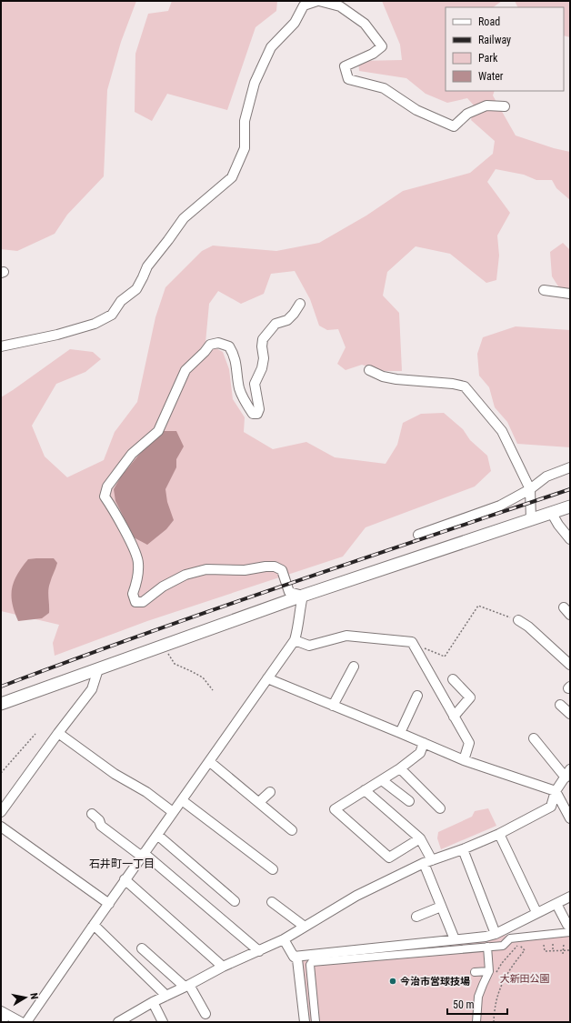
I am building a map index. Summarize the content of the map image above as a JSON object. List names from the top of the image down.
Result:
{
  "districts": ["石井町一丁目"],
  "parks": ["大新田公園"],
  "places": ["今治市営球技場"],
  "legend": [
    "Road",
    "Railway",
    "Park",
    "Water"
  ],
  "scale_bar": "50 m",
  "north": "right"
}
